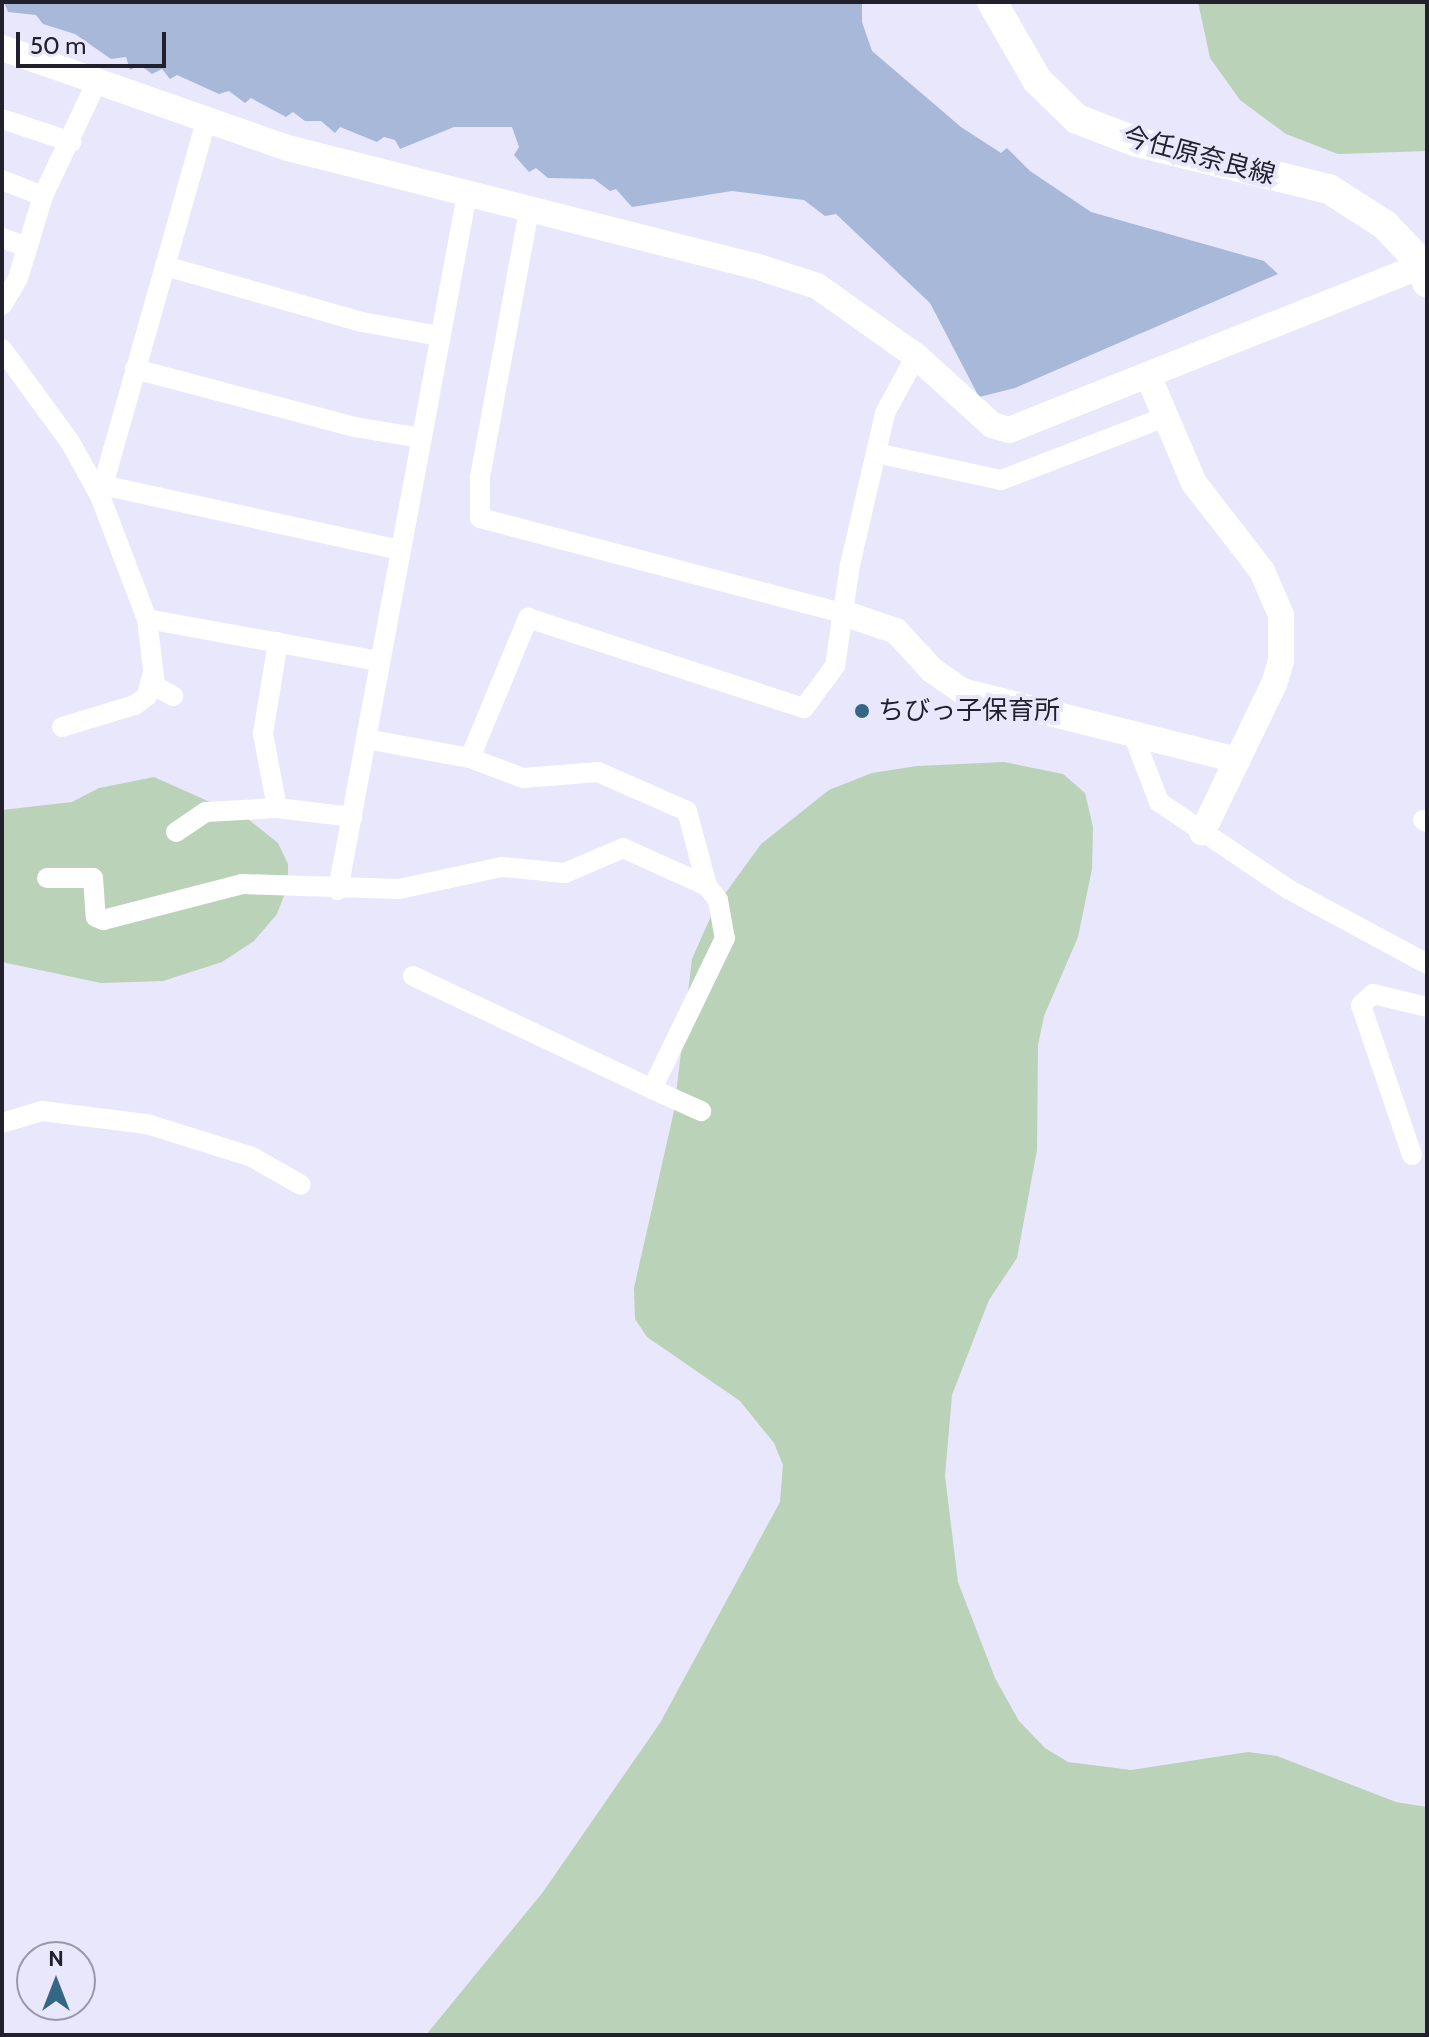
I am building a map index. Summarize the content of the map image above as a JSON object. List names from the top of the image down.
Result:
{
  "streets": {
    "main road": ["今任原奈良線"]
  },
  "places": ["ちびっ子保育所"],
  "scale_bar": "50 m",
  "north": "top"
}
